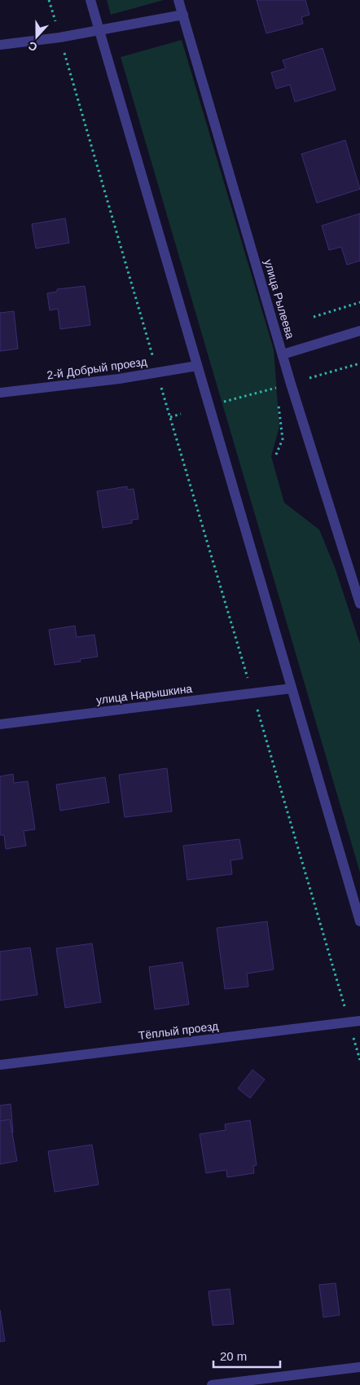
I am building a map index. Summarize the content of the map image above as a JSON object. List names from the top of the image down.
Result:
{
  "streets": {
    "street": [
      "улица Рылеева",
      "2-й Добрый проезд",
      "улица Нарышкина",
      "Тёплый проезд"
    ]
  },
  "scale_bar": "20 m",
  "north": "bottom"
}
